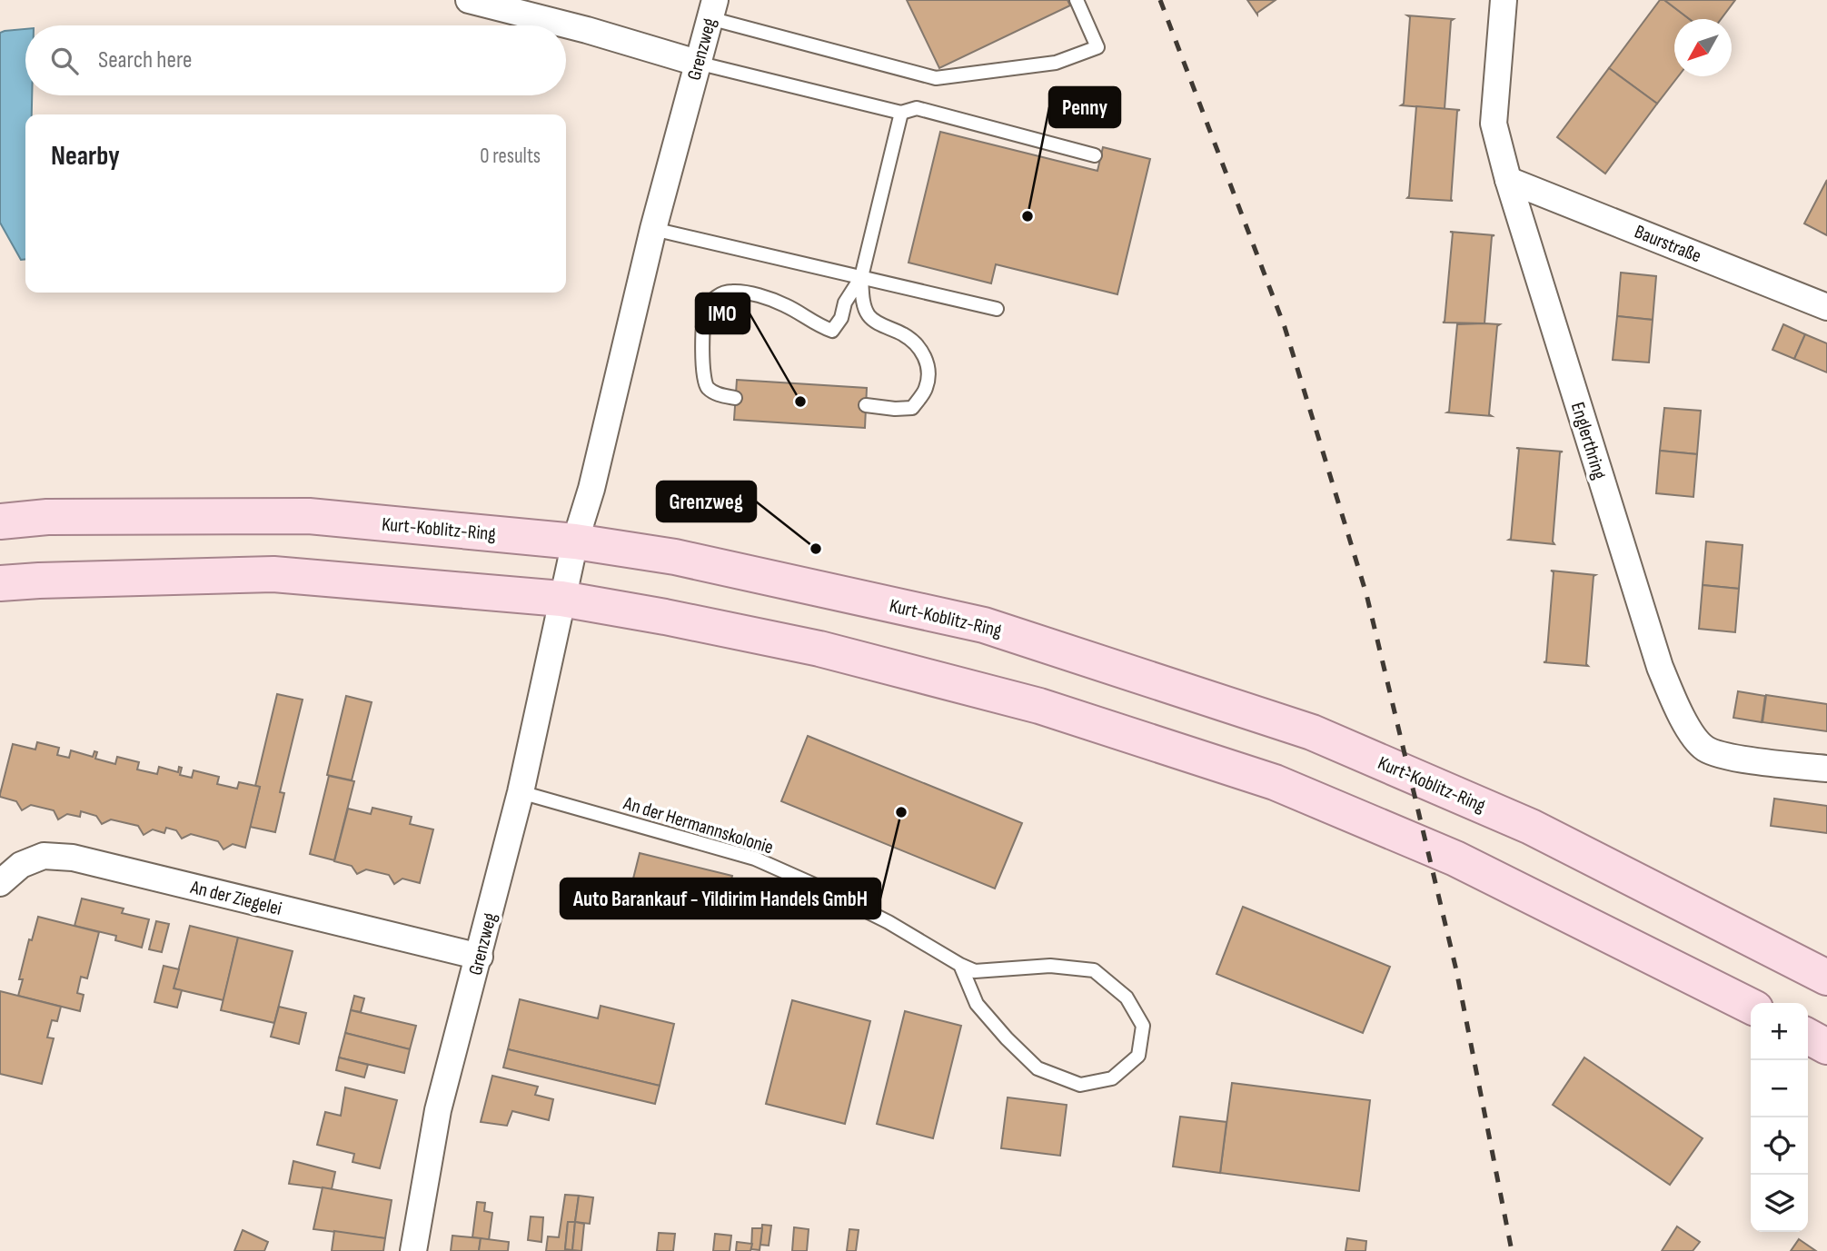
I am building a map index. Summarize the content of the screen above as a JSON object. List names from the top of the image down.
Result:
{
  "streets": {
    "main road": ["Kurt-Koblitz-Ring"],
    "street": [
      "Grenzweg",
      "Baurstraße",
      "Englerthring",
      "An der Ziegelei"
    ],
    "lane": ["An der Hermannskolonie"]
  },
  "crossings": [
    ["Grenzweg", "Kurt-Koblitz-Ring"],
    ["Grenzweg", "An der Hermannskolonie"],
    ["Grenzweg", "An der Ziegelei"],
    ["Baurstraße", "Englerthring"]
  ],
  "places": [
    "Penny",
    "IMO",
    "Grenzweg",
    "Auto Barankauf - Yildirim Handels GmbH"
  ],
  "north": "bottom left",
  "page": {
    "search": "Search here",
    "heading": ["Nearby", "0 results"],
    "map_buttons": ["+", "−"]
  }
}
